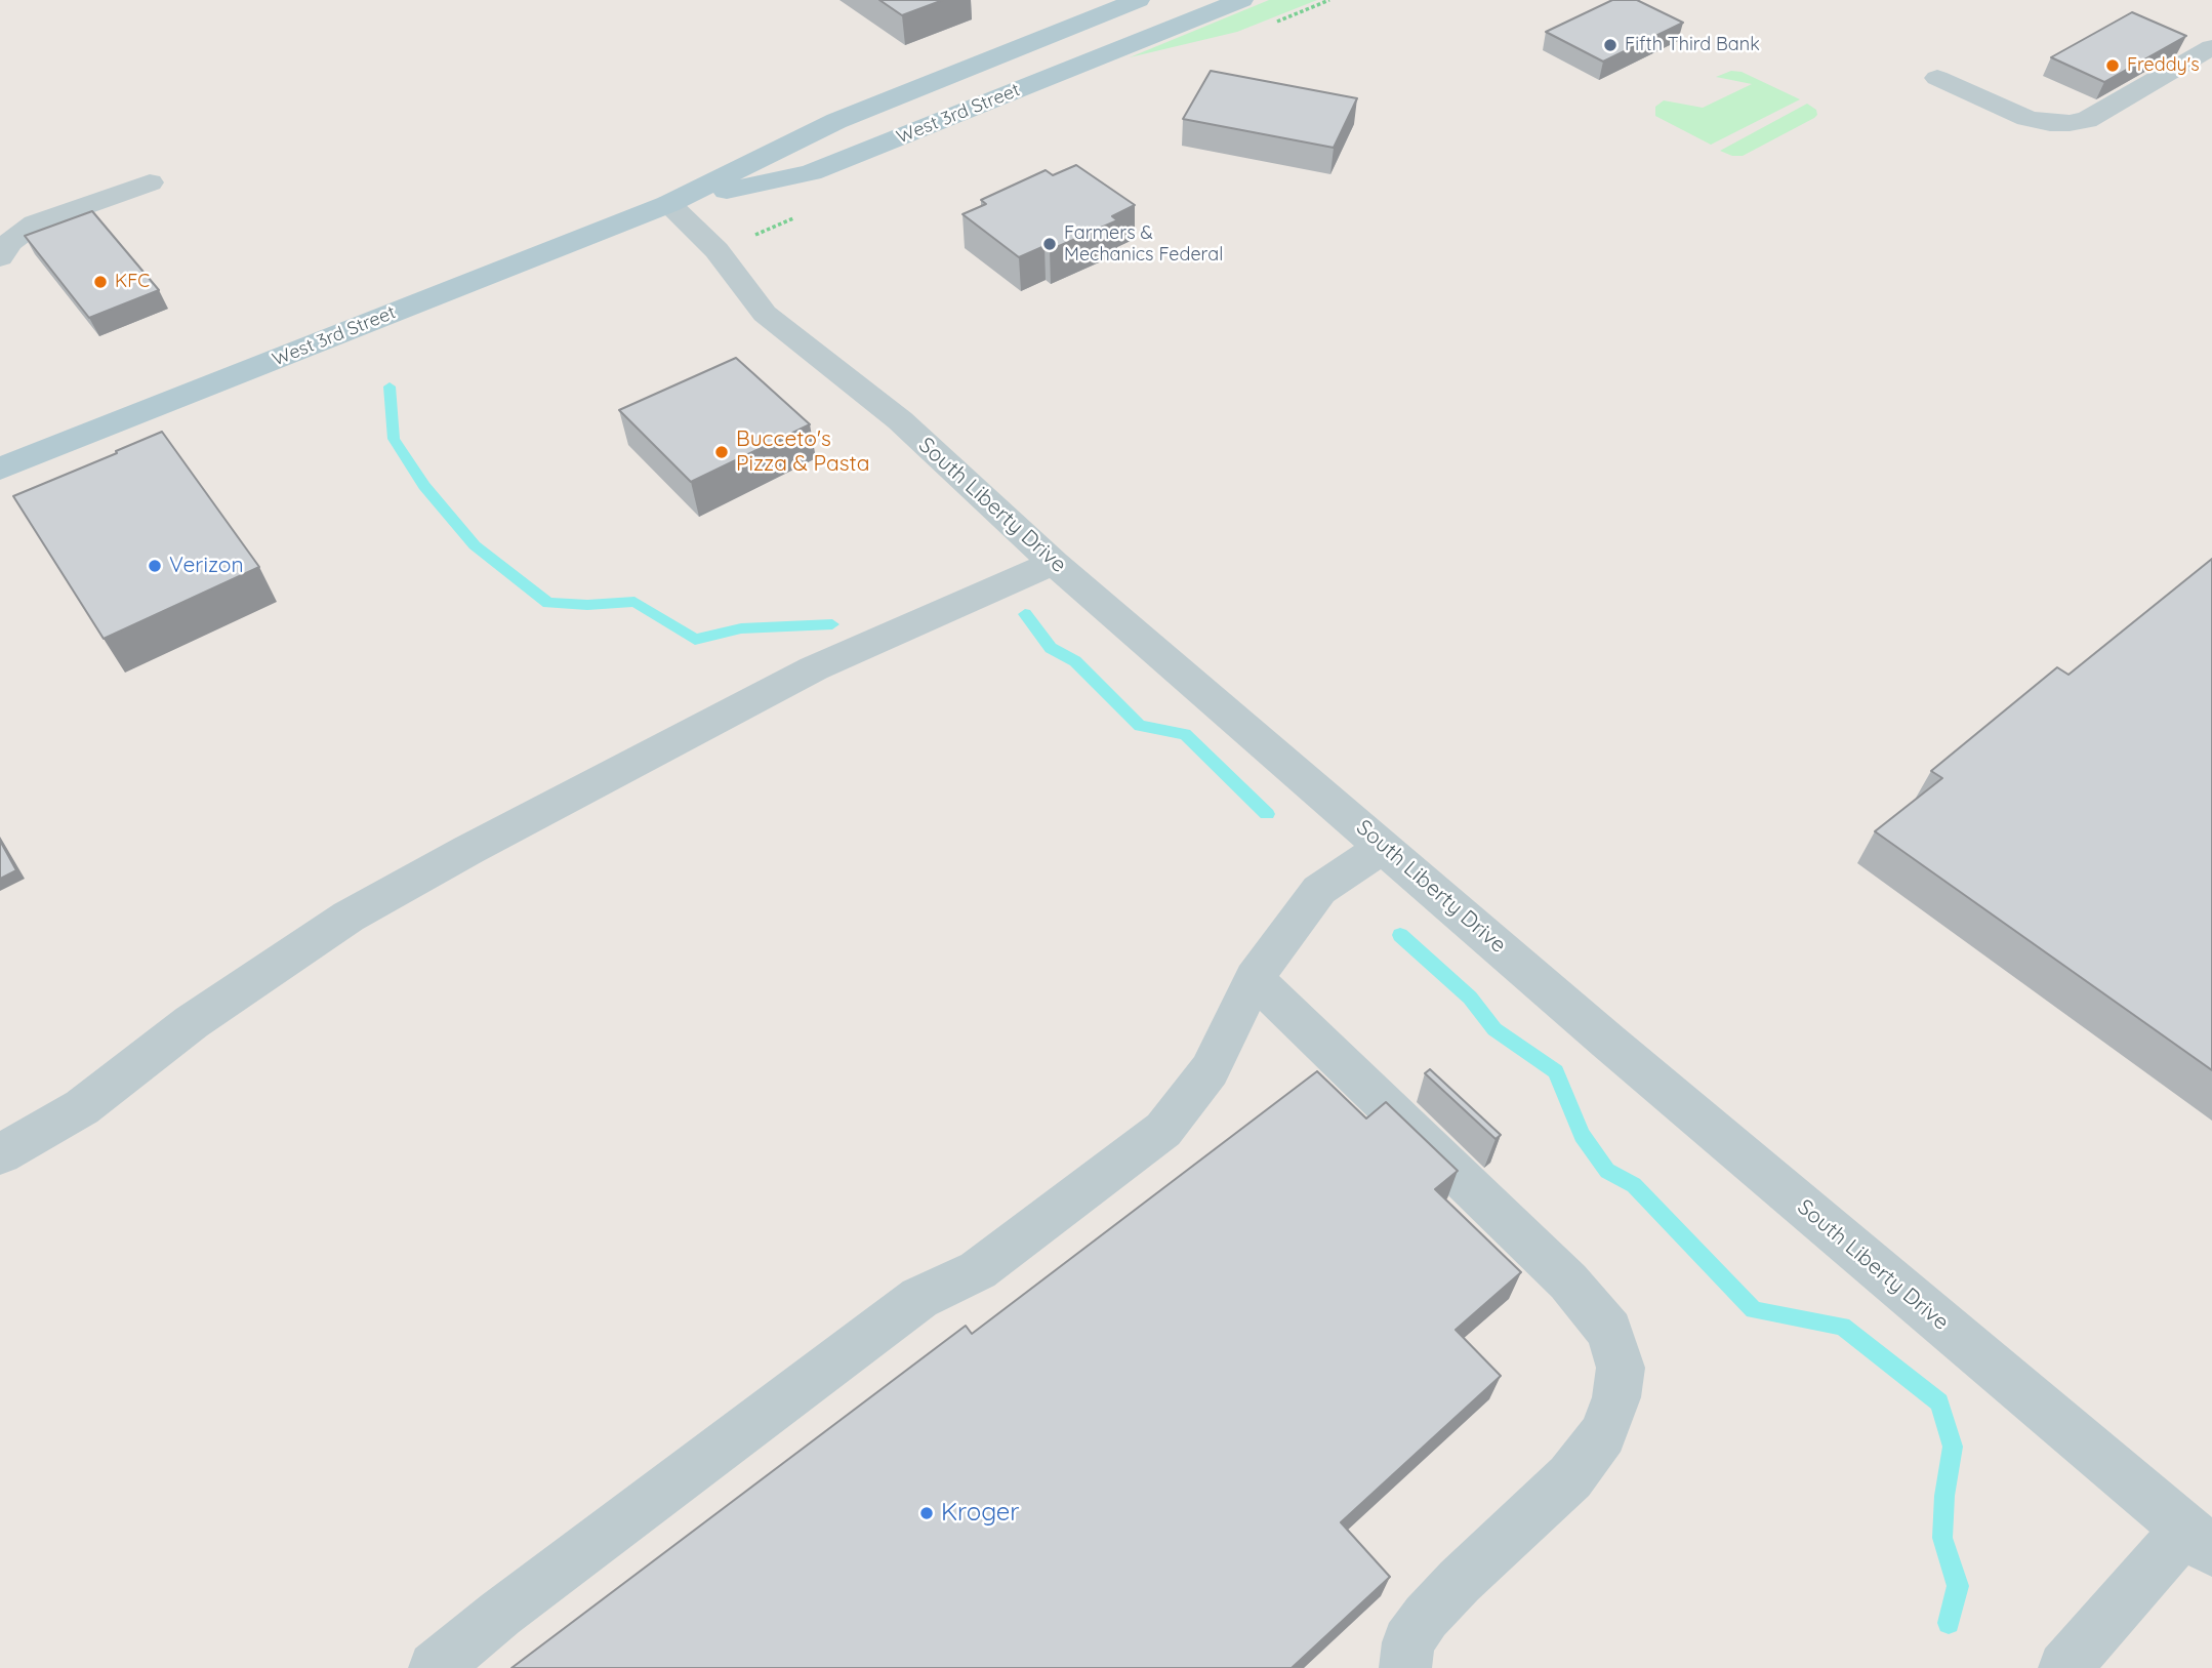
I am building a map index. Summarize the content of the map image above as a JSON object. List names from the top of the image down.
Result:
{
  "streets": {
    "main road": ["West 3rd Street"],
    "street": ["South Liberty Drive"]
  },
  "crossings": [
    ["West 3rd Street", "South Liberty Drive"]
  ],
  "places": [
    "Fifth Third Bank",
    "Freddy's",
    "Farmers & Mechanics Federal",
    "KFC",
    "Bucceto's Pizza & Pasta",
    "Verizon",
    "Kroger"
  ]
}
